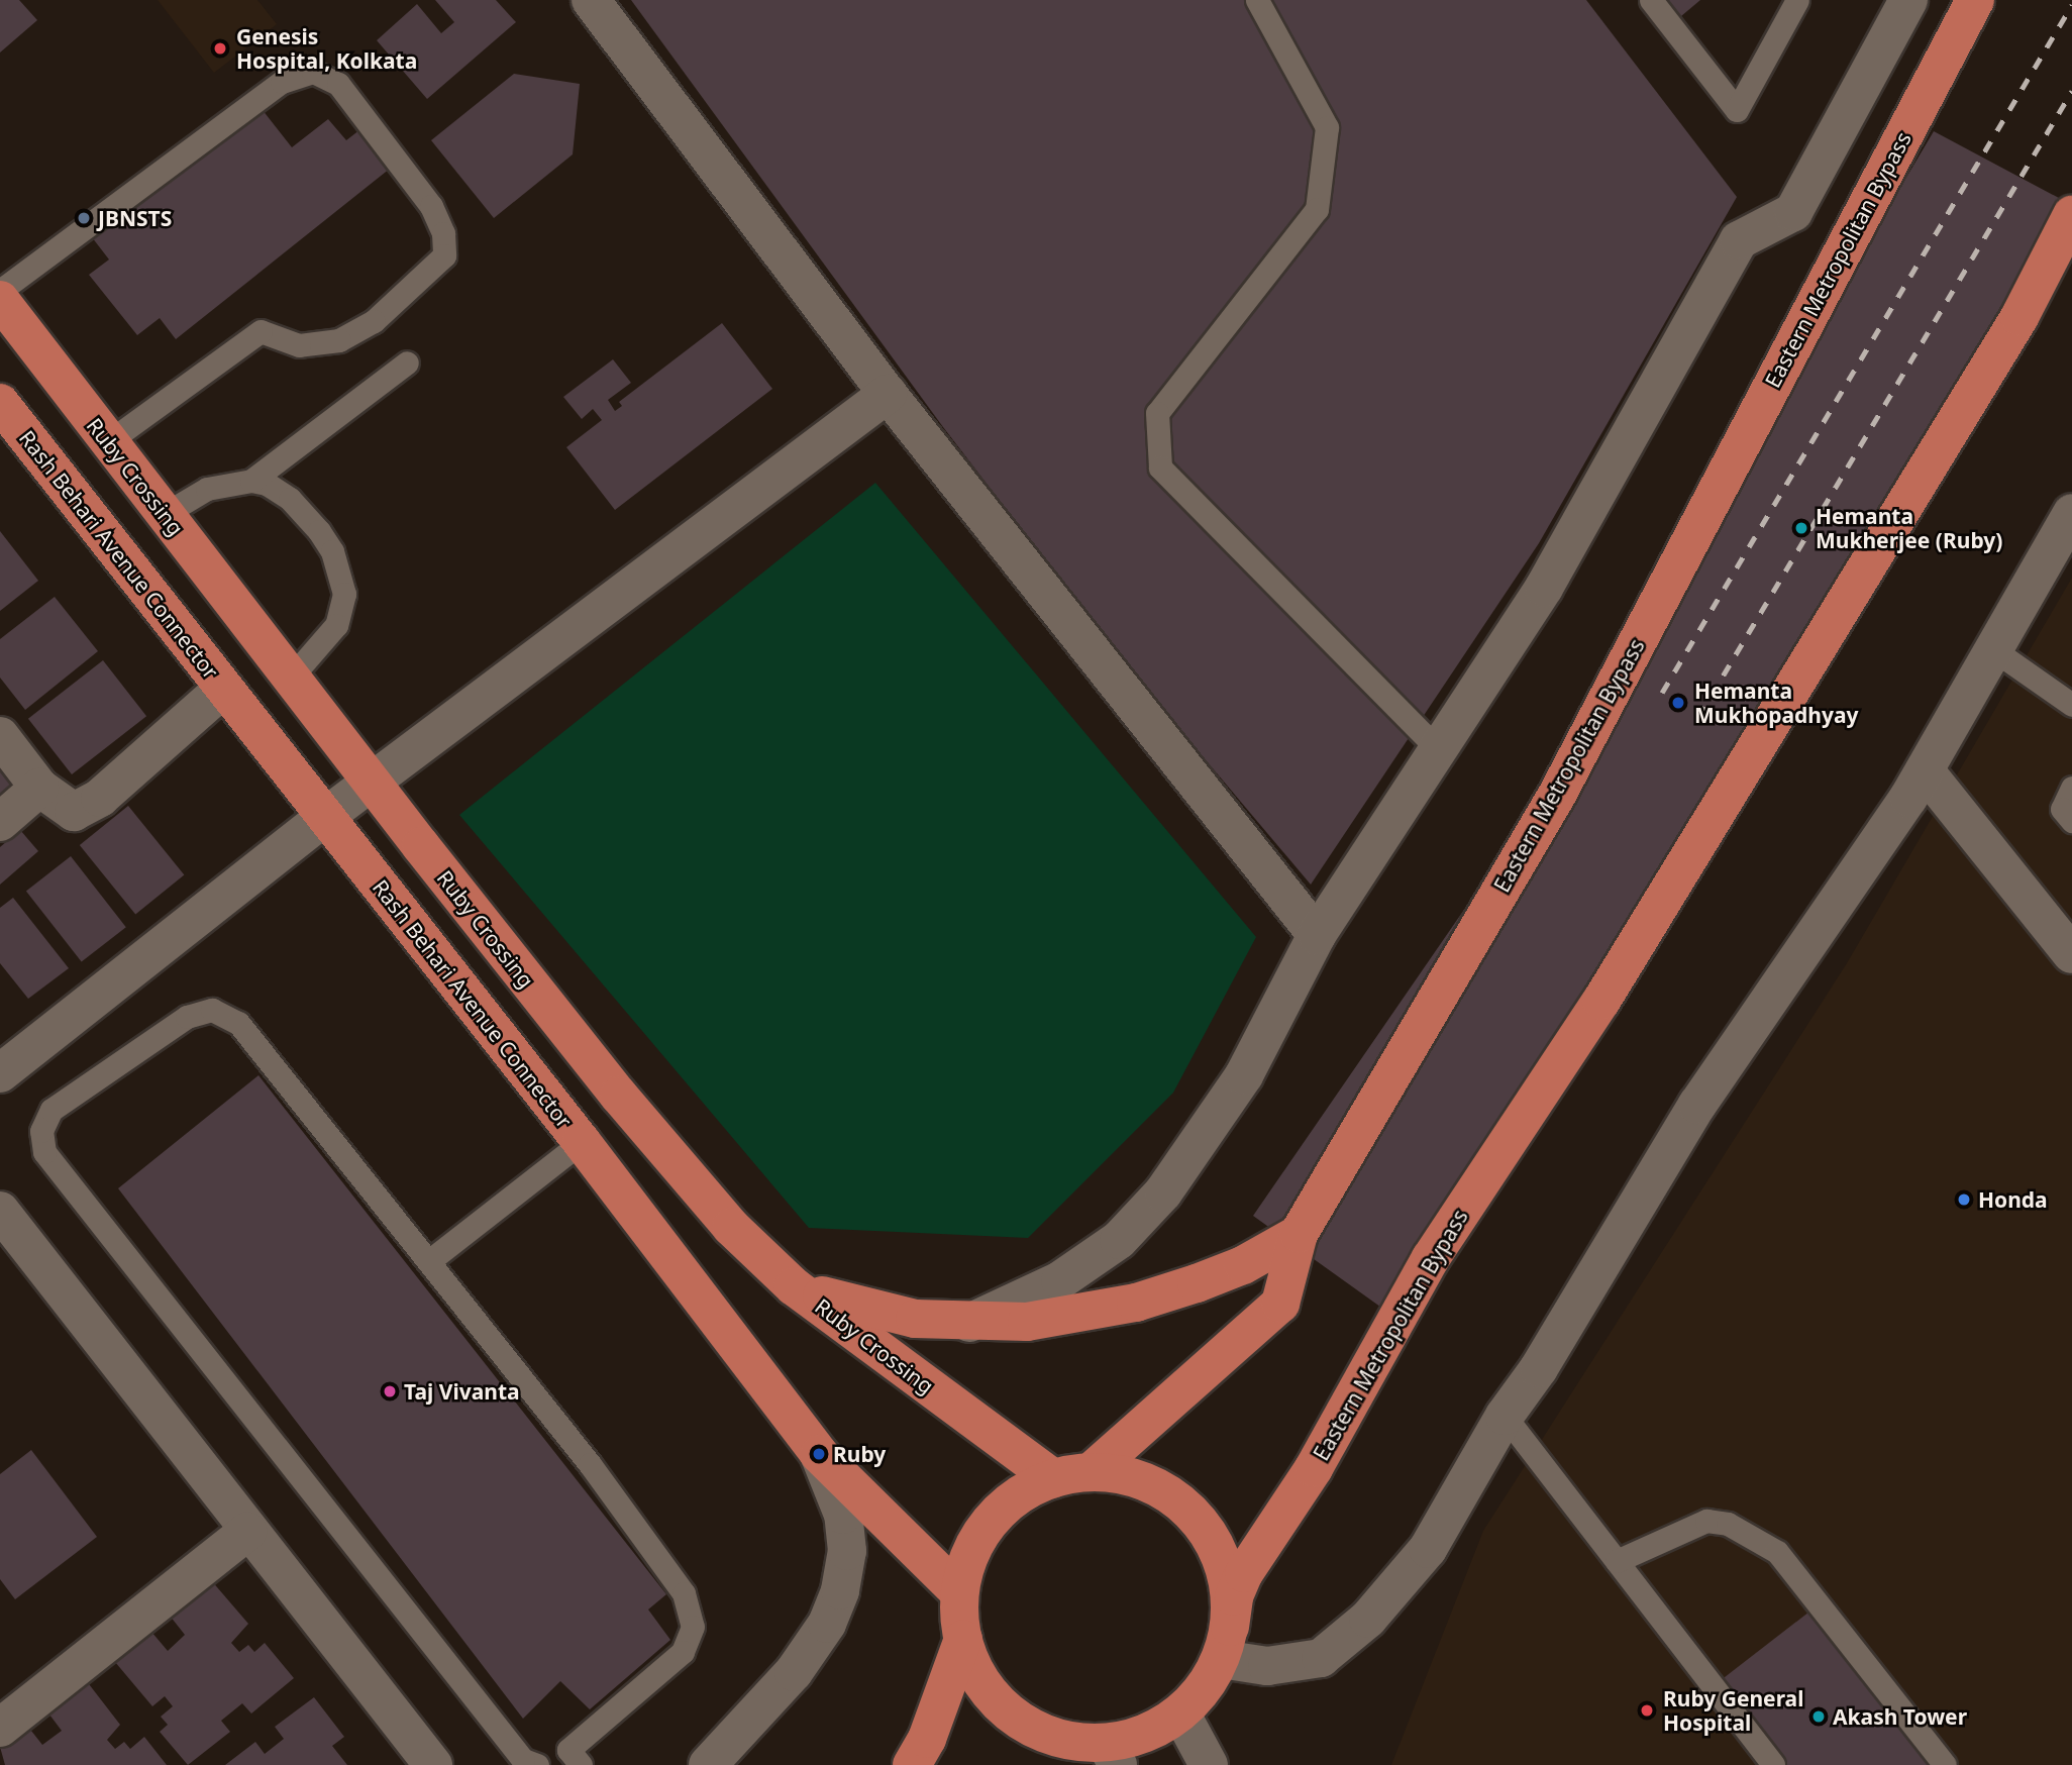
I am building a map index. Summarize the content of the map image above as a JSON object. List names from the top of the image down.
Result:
{
  "streets": {
    "main road": ["Eastern Metropolitan Bypass", "Ruby Crossing", "Rash Behari Avenue Connector"]
  },
  "places": [
    "Genesis Hospital, Kolkata",
    "JBNSTS",
    "Hemanta Mukherjee (Ruby)",
    "Hemanta Mukhopadhyay",
    "Honda",
    "Taj Vivanta",
    "Ruby",
    "Ruby General Hospital",
    "Akash Tower"
  ]
}
